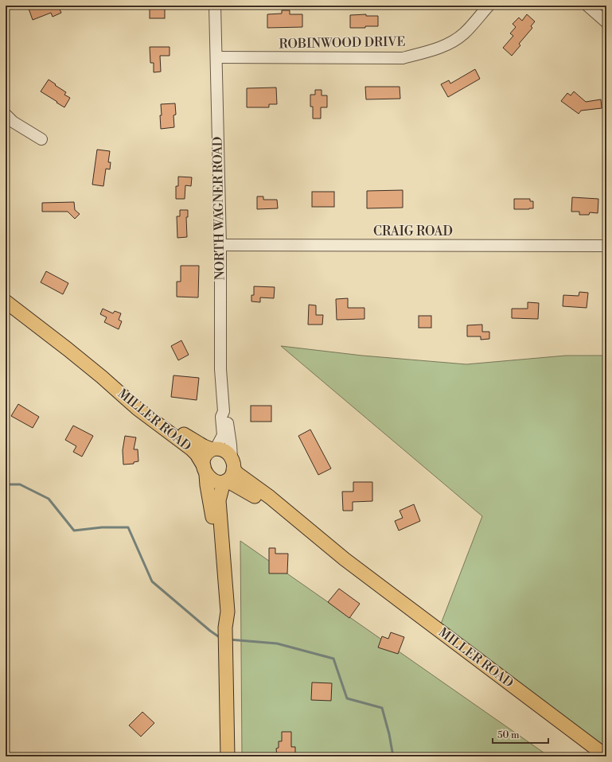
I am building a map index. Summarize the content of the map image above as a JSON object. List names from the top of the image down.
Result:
{
  "streets": {
    "main road": ["NORTH WAGNER ROAD", "MILLER ROAD"],
    "street": ["ROBINWOOD DRIVE", "CRAIG ROAD"]
  },
  "crossings": [
    ["ROBINWOOD DRIVE", "NORTH WAGNER ROAD"],
    ["NORTH WAGNER ROAD", "CRAIG ROAD"],
    ["NORTH WAGNER ROAD", "MILLER ROAD"]
  ],
  "scale_bar": "50 m"
}
